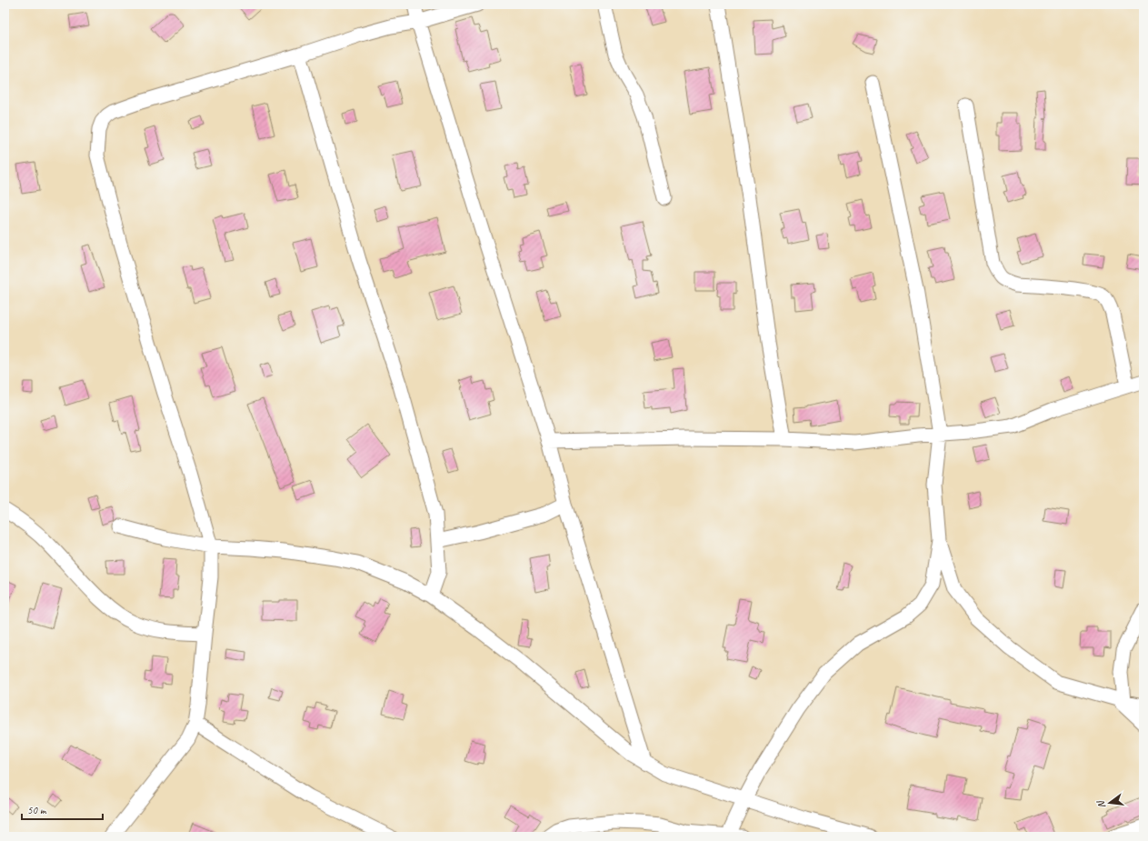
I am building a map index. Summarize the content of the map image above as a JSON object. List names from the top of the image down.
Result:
{
  "scale_bar": "50 m",
  "north": "left"
}
